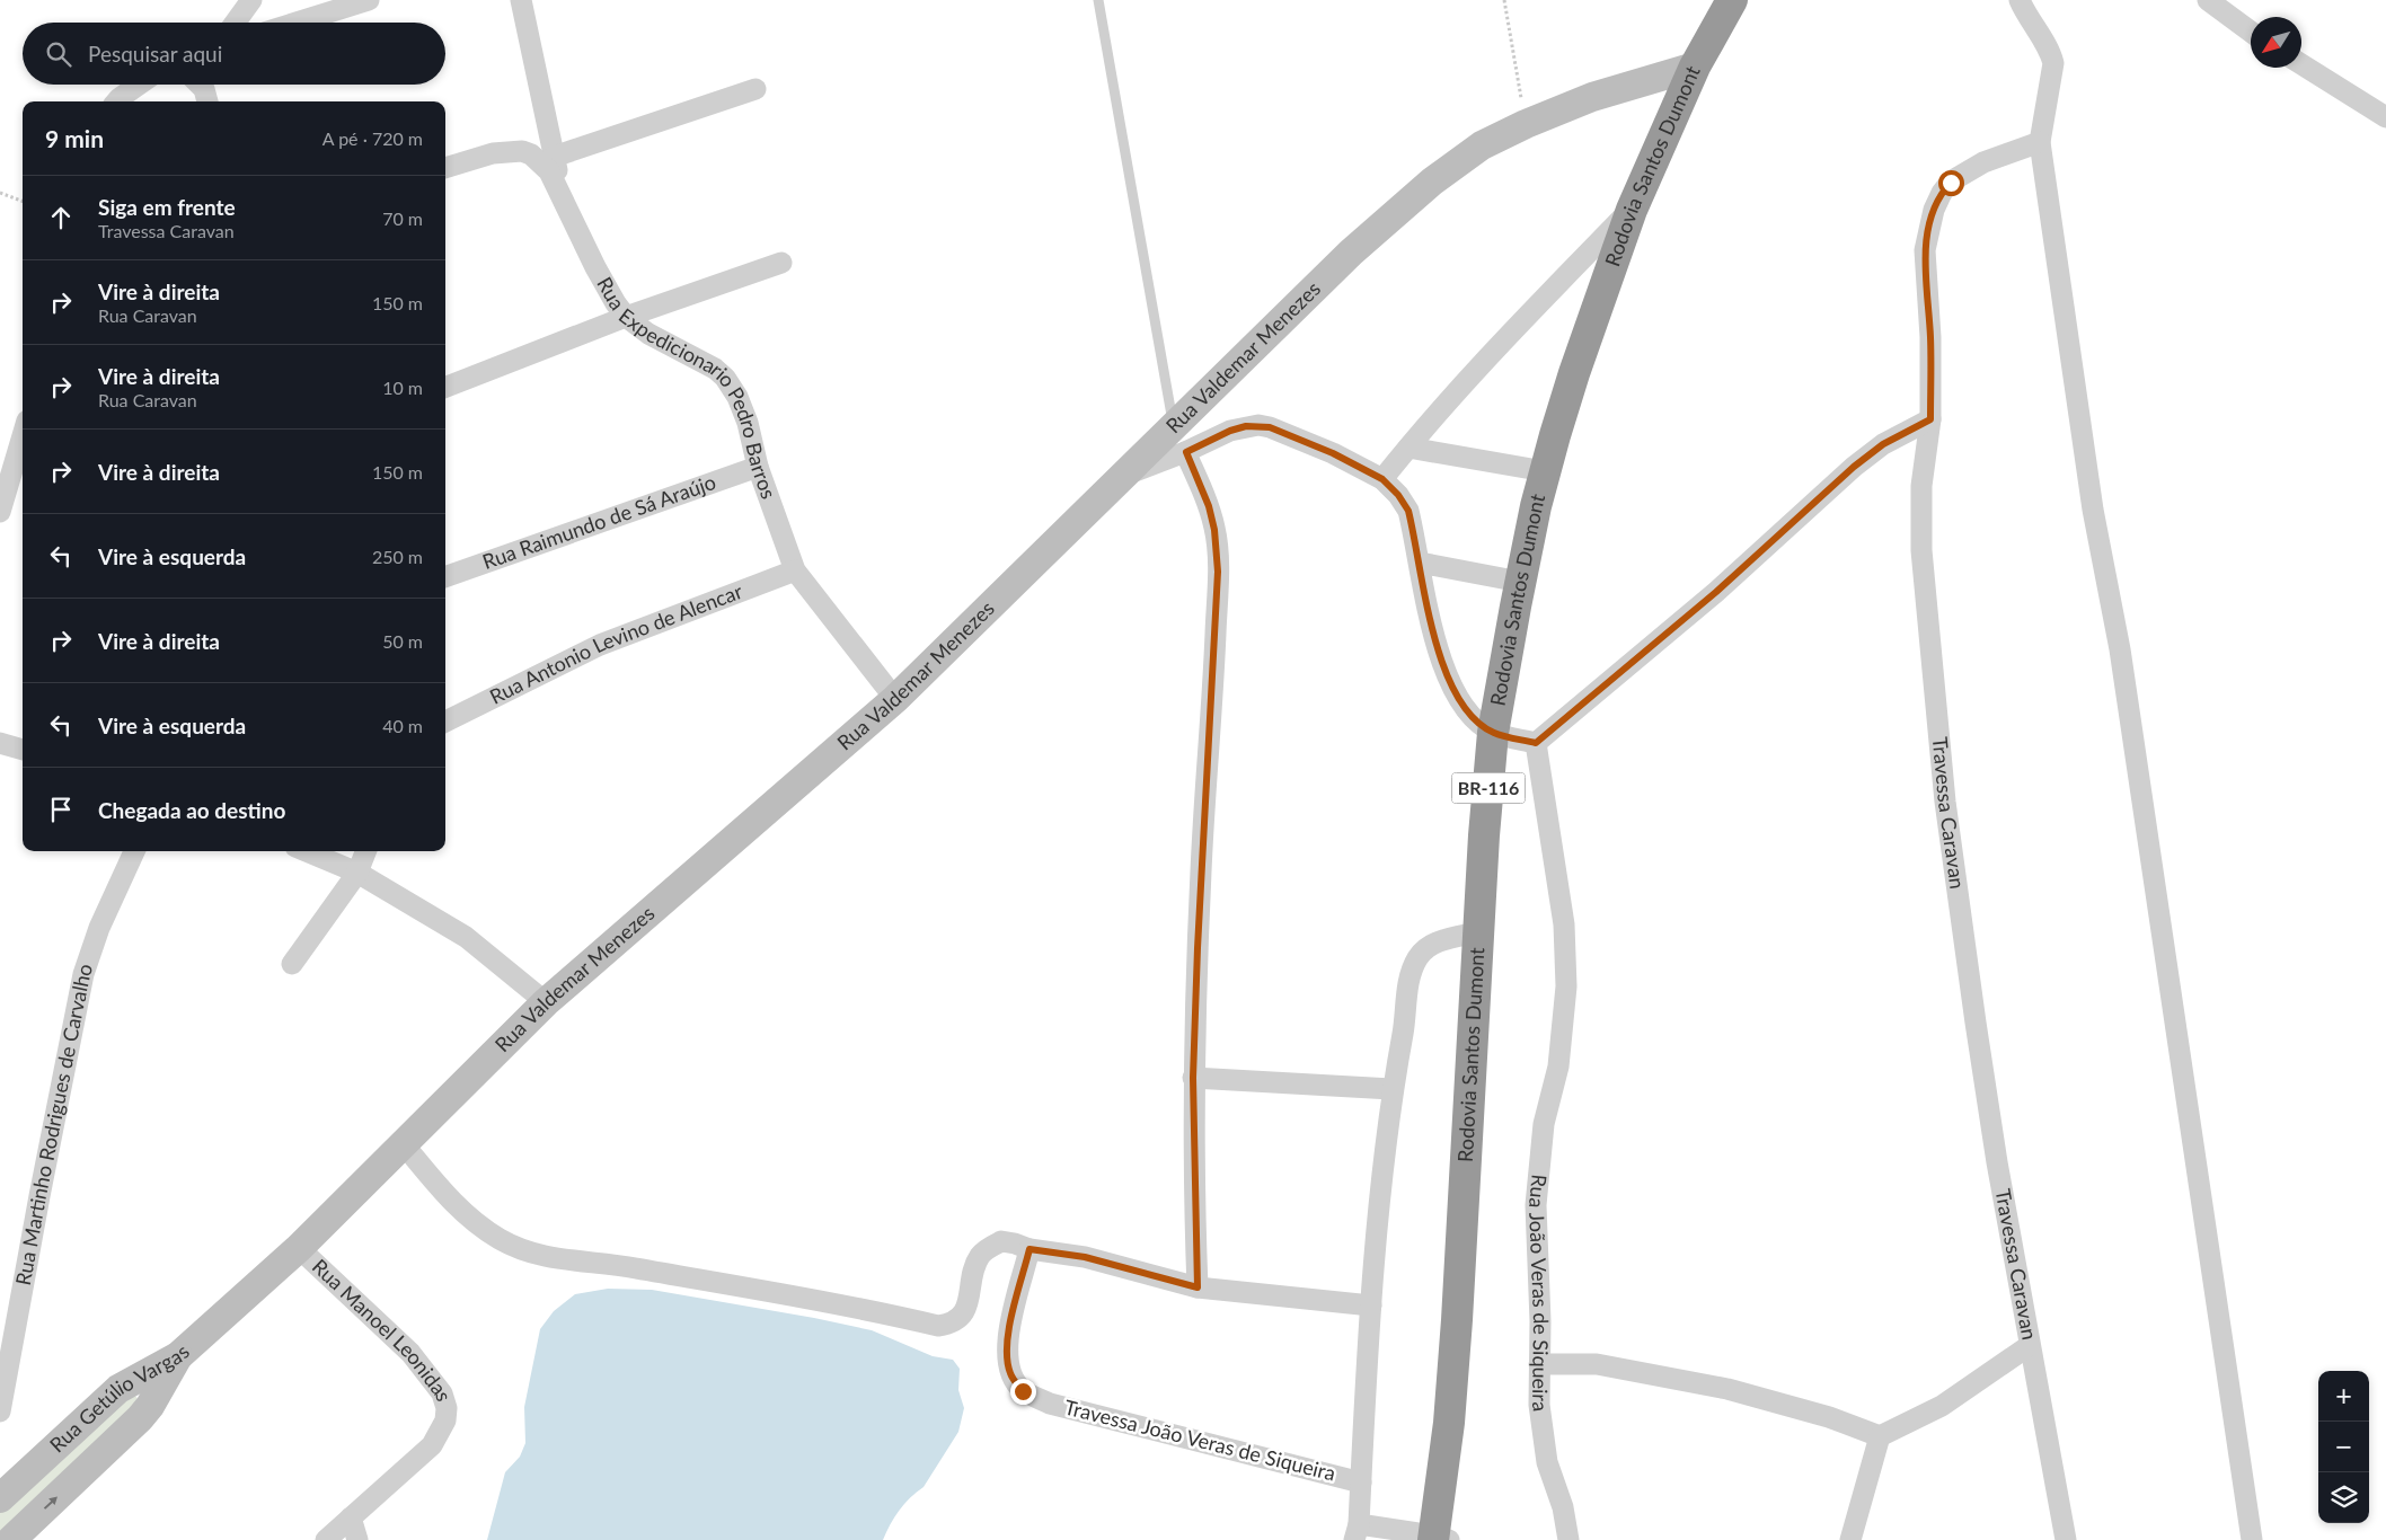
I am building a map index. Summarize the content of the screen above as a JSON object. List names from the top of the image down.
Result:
{
  "streets": {
    "highway": ["Rodovia Santos Dumont", "BR-116"],
    "main road": ["Rua Valdemar Menezes", "Rua Getúlio Vargas"],
    "street": [
      "Rua Expedicionario Pedro Barros",
      "Rua Raimundo de Sá Araújo",
      "Rua Antonio Levino de Alencar",
      "Travessa Caravan",
      "Rua Martinho Rodrigues de Carvalho",
      "Rua João Veras de Siqueira",
      "Rua Manoel Leonidas",
      "Travessa João Veras de Siqueira"
    ]
  },
  "crossings": [
    ["Rodovia Santos Dumont", "Rua Valdemar Menezes"],
    ["Rua Valdemar Menezes", "Rua Expedicionario Pedro Barros"],
    ["Rua Valdemar Menezes", "Rua Manoel Leonidas"],
    ["Rua Valdemar Menezes", "Rua Getúlio Vargas"],
    ["Rua Expedicionario Pedro Barros", "Rua Raimundo de Sá Araújo"],
    ["Rua Expedicionario Pedro Barros", "Rua Antonio Levino de Alencar"]
  ],
  "north": "bottom left",
  "page": {
    "search": "Pesquisar aqui",
    "heading": ["9 min", "A pé · 720 m"],
    "list": [
      ["Siga em frente", "Travessa Caravan", "70 m"],
      ["Vire à direita", "Rua Caravan", "150 m"],
      ["Vire à direita", "Rua Caravan", "10 m"],
      ["Vire à direita", "150 m"],
      ["Vire à esquerda", "250 m"],
      ["Vire à direita", "50 m"],
      ["Vire à esquerda", "40 m"],
      "Chegada ao destino"
    ],
    "map_buttons": ["+", "−"]
  }
}
